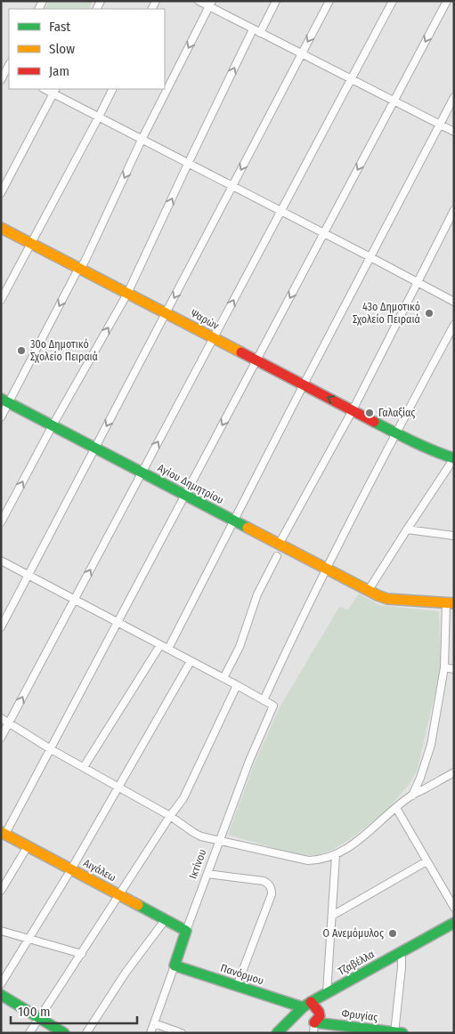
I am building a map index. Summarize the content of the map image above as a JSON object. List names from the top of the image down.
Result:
{
  "streets": {
    "street": [
      "Ψαρών",
      "Αγίου Δημητρίου",
      "Ικτίνου",
      "Αιγάλεω",
      "Τζαβέλλα",
      "Πανόρμου",
      "Φρυγίας"
    ]
  },
  "crossings": [
    ["Ικτίνου", "Αιγάλεω"],
    ["Ικτίνου", "Πανόρμου"],
    ["Τζαβέλλα", "Πανόρμου"]
  ],
  "places": [
    "43ο Δημοτικό Σχολείο Πειραιά",
    "30ο Δημοτικό Σχολείο Πειραιά",
    "Γαλαξίας",
    "Ο Ανεμόμυλος"
  ],
  "legend": ["Fast", "Slow", "Jam"],
  "scale_bar": "100 m"
}
